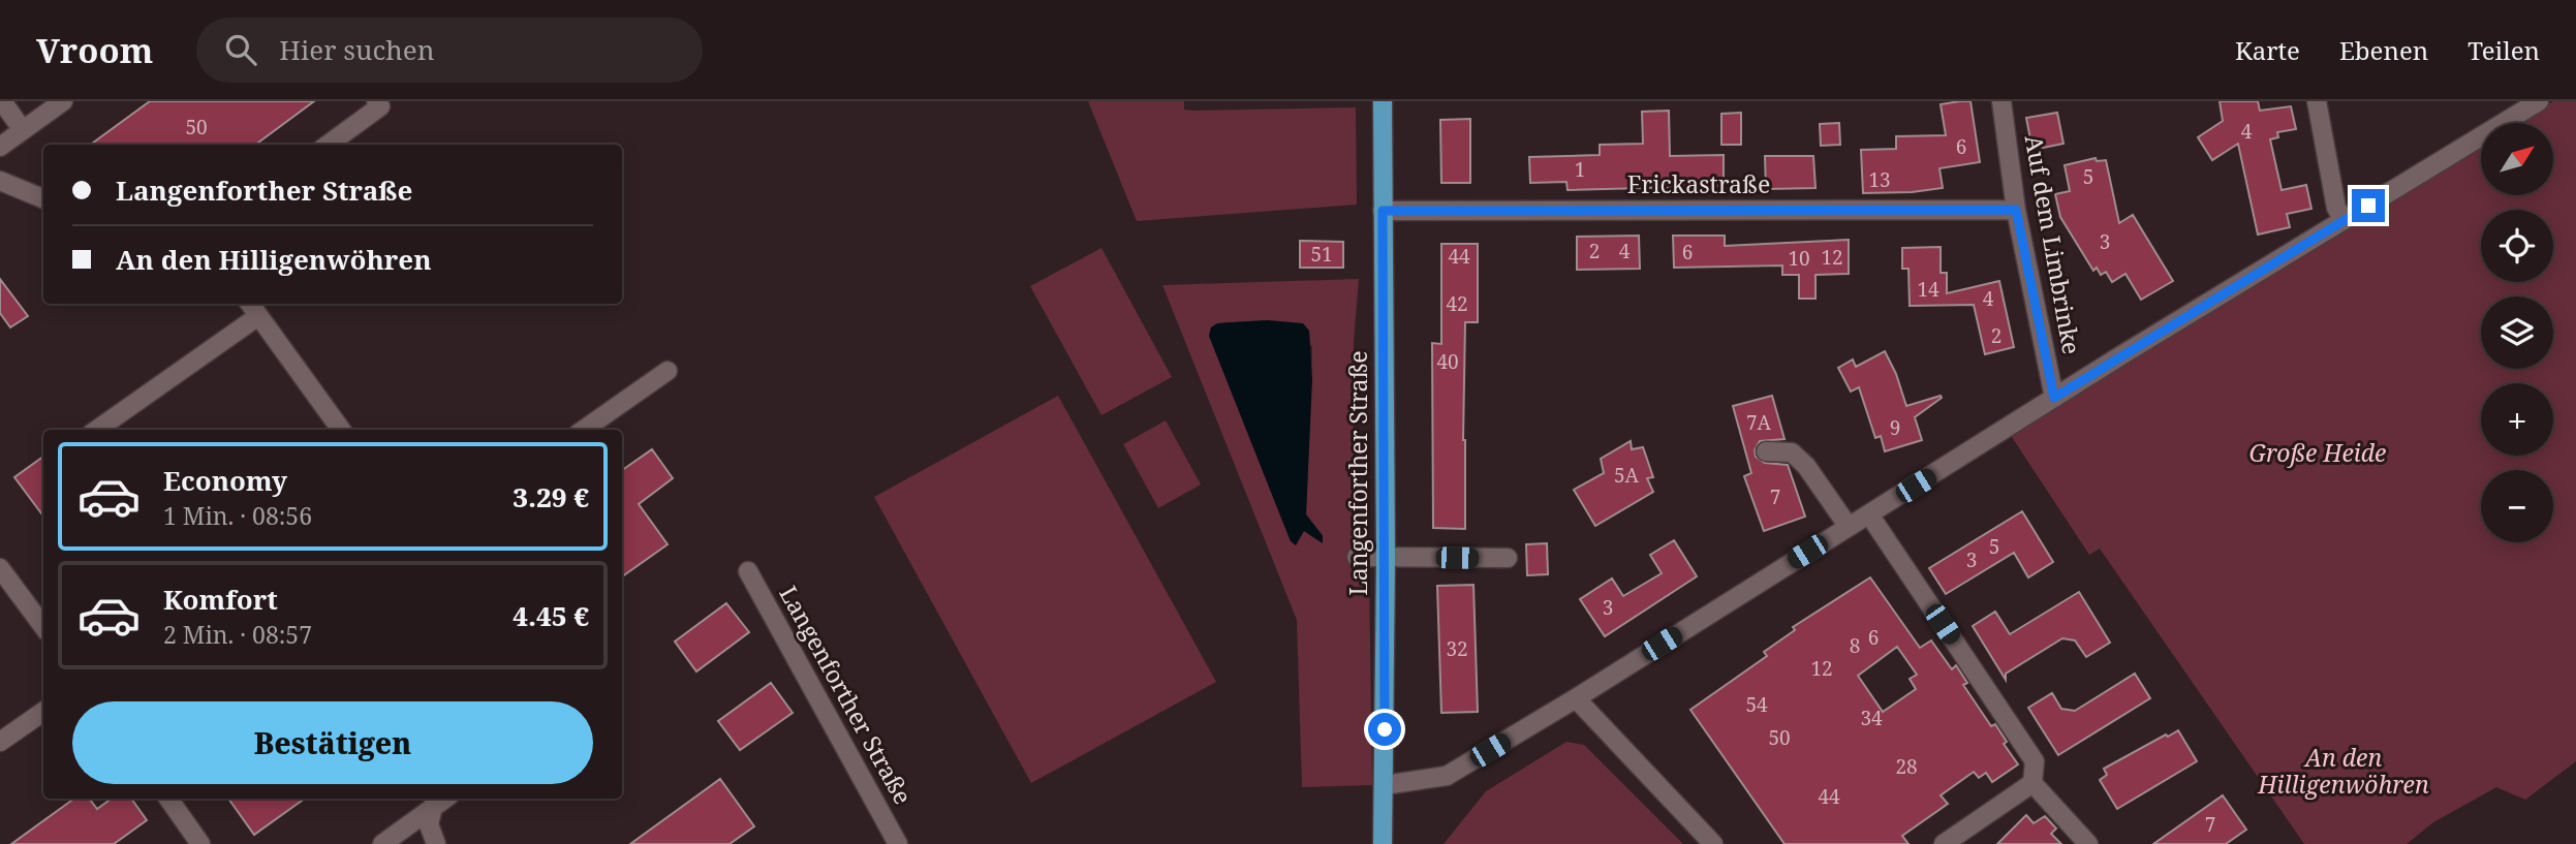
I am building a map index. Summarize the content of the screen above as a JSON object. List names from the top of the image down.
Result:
{
  "streets": {
    "main road": ["Langenforther Straße"],
    "street": ["Frickastraße", "Auf dem Limbrinke"]
  },
  "crossings": [
    ["Frickastraße", "Auf dem Limbrinke"],
    ["Frickastraße", "Langenforther Straße"]
  ],
  "parks": ["Große Heide", "An den Hilligenwöhren"],
  "house_numbers": [
    "50",
    "4",
    "6",
    "1",
    "5",
    "13",
    "3",
    "2",
    "4",
    "6",
    "51",
    "44",
    "12",
    "10",
    "14",
    "4",
    "42",
    "2",
    "40",
    "7A",
    "9",
    "5A",
    "7",
    "5",
    "3",
    "3",
    "6",
    "8",
    "32",
    "12",
    "54",
    "34",
    "50",
    "28",
    "44",
    "7"
  ],
  "north": "top right",
  "page": {
    "header": "Vroom",
    "search": "Hier suchen",
    "nav": ["Karte", "Ebenen", "Teilen"],
    "map_buttons": ["+", "−"],
    "banner": ["Langenforther Straße", "An den Hilligenwöhren"],
    "list": [
      {
        "name": "Economy",
        "note": "1 Min. · 08:56",
        "value": "3.29 €"
      },
      {
        "name": "Komfort",
        "note": "2 Min. · 08:57",
        "value": "4.45 €"
      }
    ],
    "buttons": "Bestätigen"
  }
}
